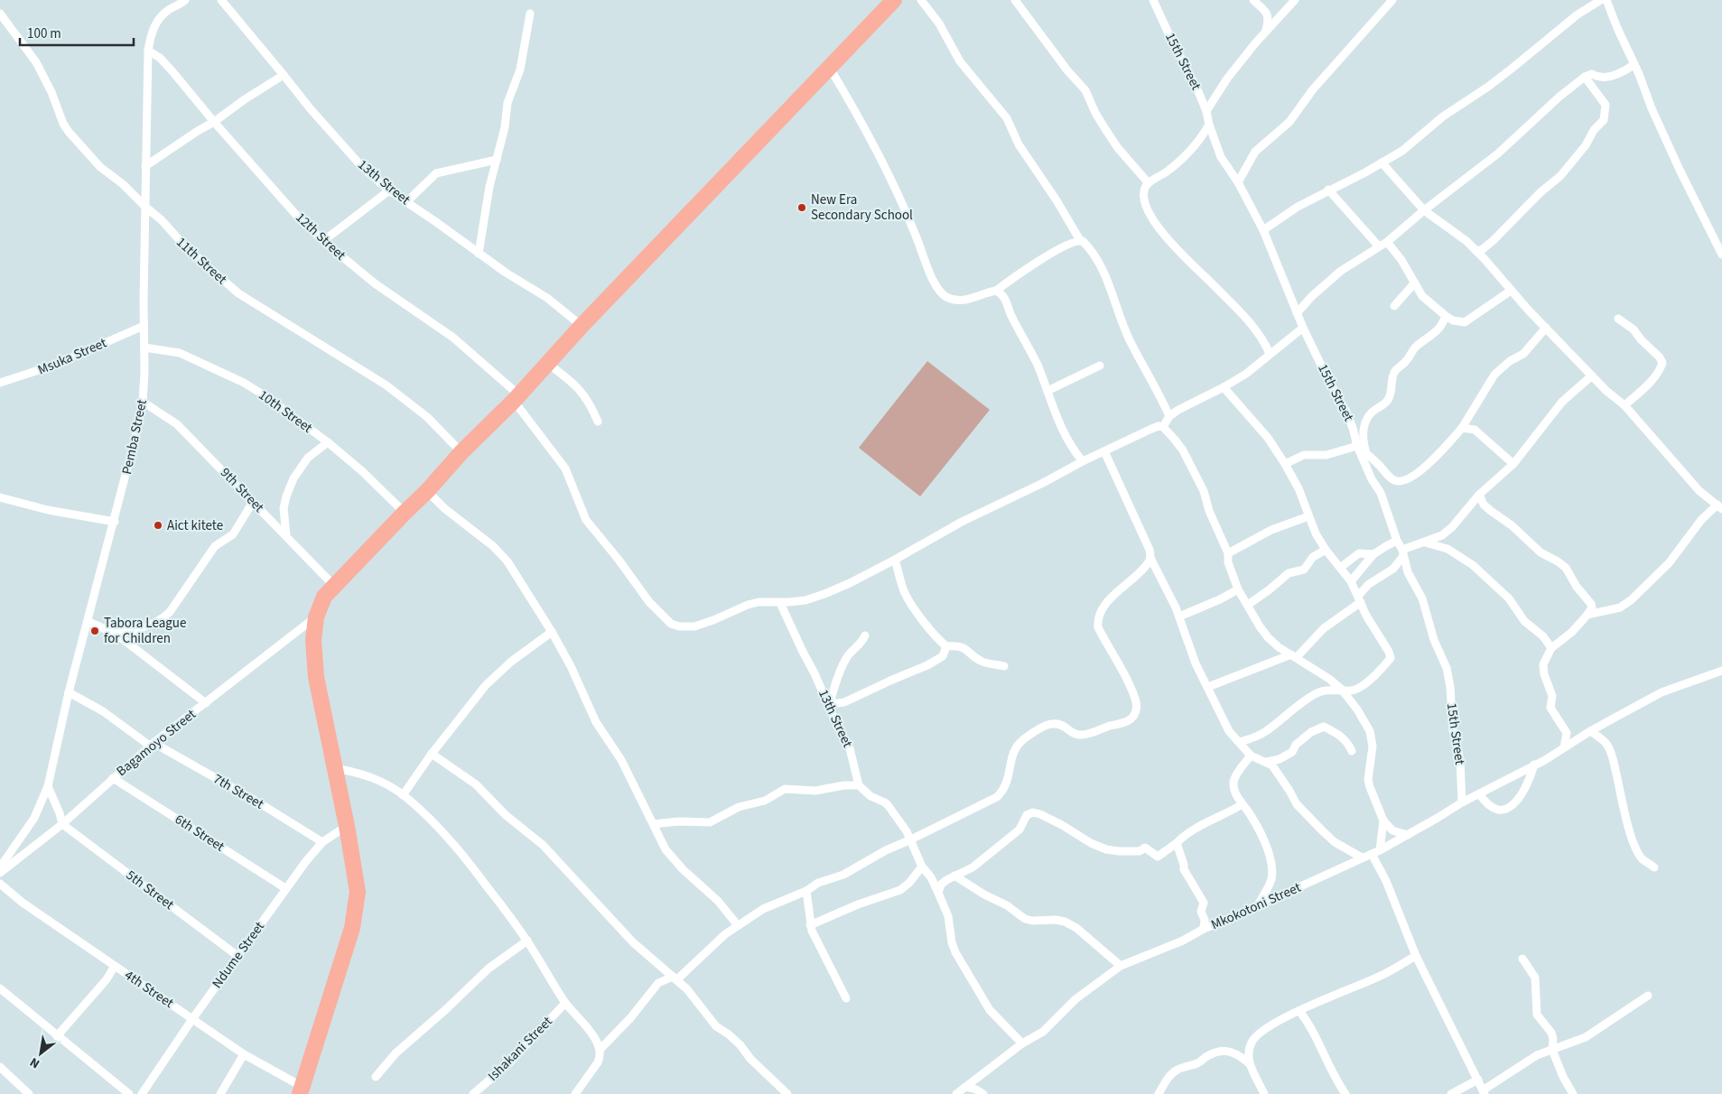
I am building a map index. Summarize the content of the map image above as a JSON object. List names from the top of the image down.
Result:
{
  "streets": {
    "street": [
      "15th Street",
      "13th Street",
      "12th Street",
      "11th Street",
      "Msuka Street",
      "10th Street",
      "Pemba Street",
      "9th Street",
      "Bagamoyo Street",
      "7th Street",
      "6th Street",
      "5th Street",
      "Mkokotoni Street",
      "Ndume Street",
      "4th Street",
      "Ishakani Street"
    ]
  },
  "crossings": [
    ["15th Street", "Mkokotoni Street"],
    ["13th Street", "12th Street"],
    ["12th Street", "Pemba Street"],
    ["11th Street", "Pemba Street"],
    ["Msuka Street", "Pemba Street"],
    ["10th Street", "Pemba Street"],
    ["Pemba Street", "9th Street"],
    ["Pemba Street", "7th Street"],
    ["Bagamoyo Street", "7th Street"],
    ["Bagamoyo Street", "6th Street"],
    ["Bagamoyo Street", "5th Street"],
    ["7th Street", "Ndume Street"],
    ["6th Street", "Ndume Street"],
    ["5th Street", "Ndume Street"],
    ["Ndume Street", "4th Street"]
  ],
  "places": ["New Era Secondary School", "Aict kitete", "Tabora League for Children"],
  "scale_bar": "100 m",
  "north": "bottom left"
}
